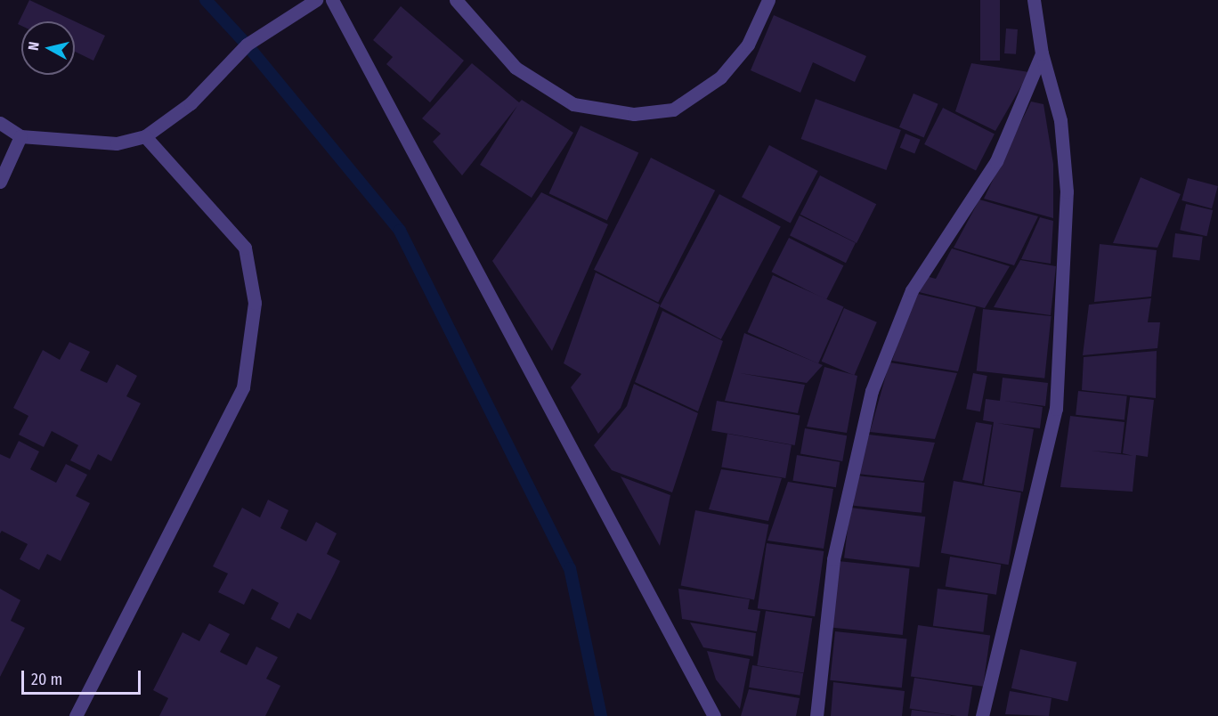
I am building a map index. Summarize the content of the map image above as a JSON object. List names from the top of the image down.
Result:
{
  "scale_bar": "20 m",
  "north": "left"
}
